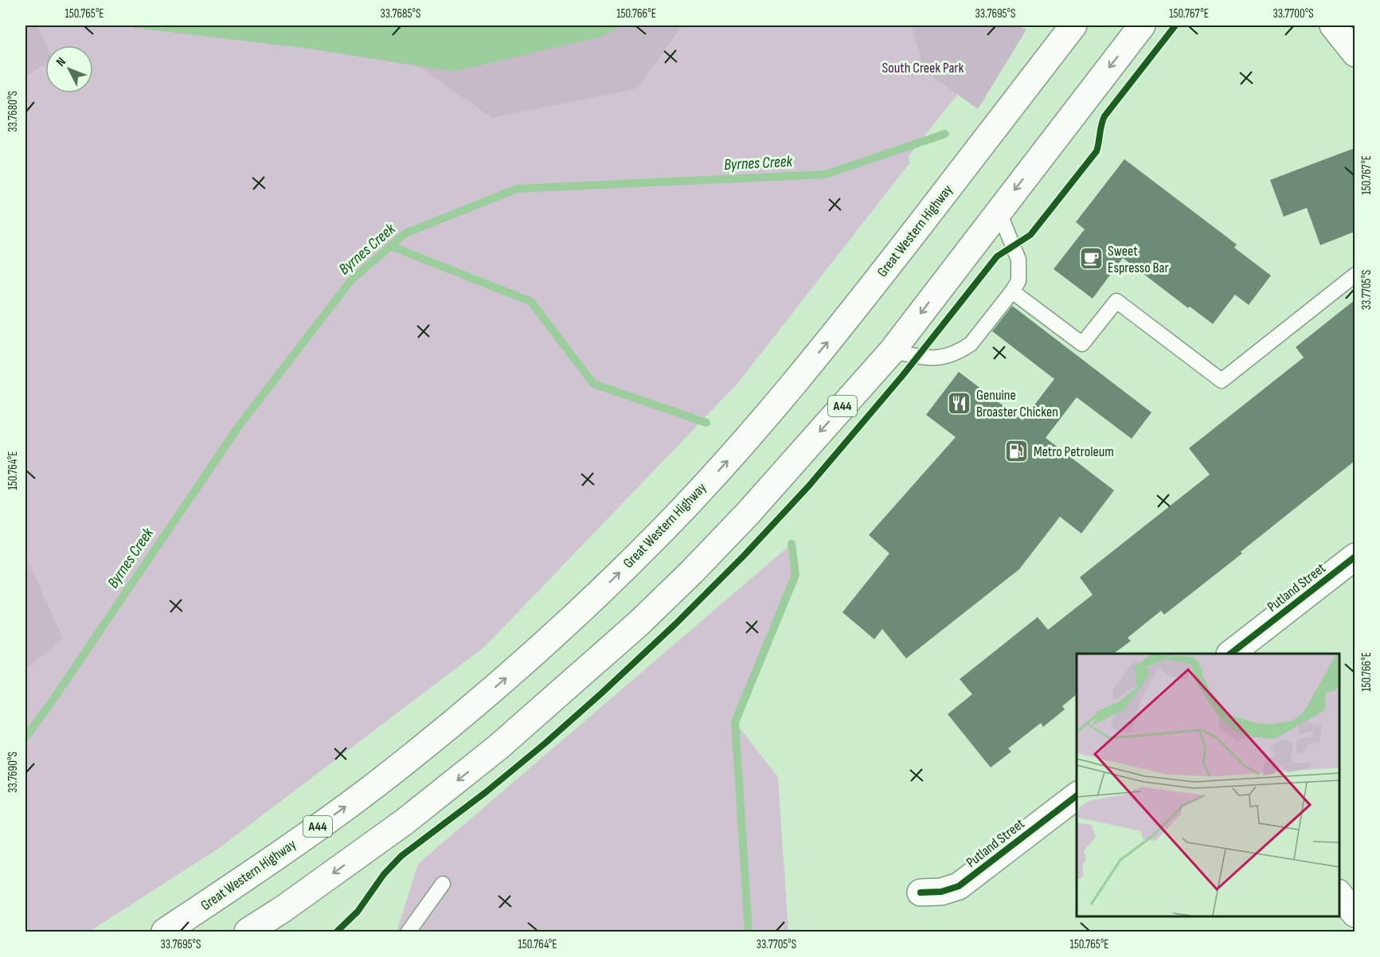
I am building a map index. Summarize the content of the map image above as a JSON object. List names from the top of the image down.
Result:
{
  "streets": {
    "main road": ["Great Western Highway", "A44", "Putland Street"]
  },
  "water": ["Byrnes Creek"],
  "parks": ["South Creek Park"],
  "places": {
    "cafe": ["Sweet Espresso Bar"],
    "restaurant": ["Genuine Broaster Chicken"],
    "fuel station": ["Metro Petroleum"]
  },
  "north": "top left",
  "coordinates": [
    "150.765°E",
    "33.7685°S",
    "150.766°E",
    "33.7695°S",
    "150.767°E",
    "33.7700°S",
    "33.7680°S",
    "33.7705°S",
    "150.764°E",
    "33.7690°S"
  ]
}
